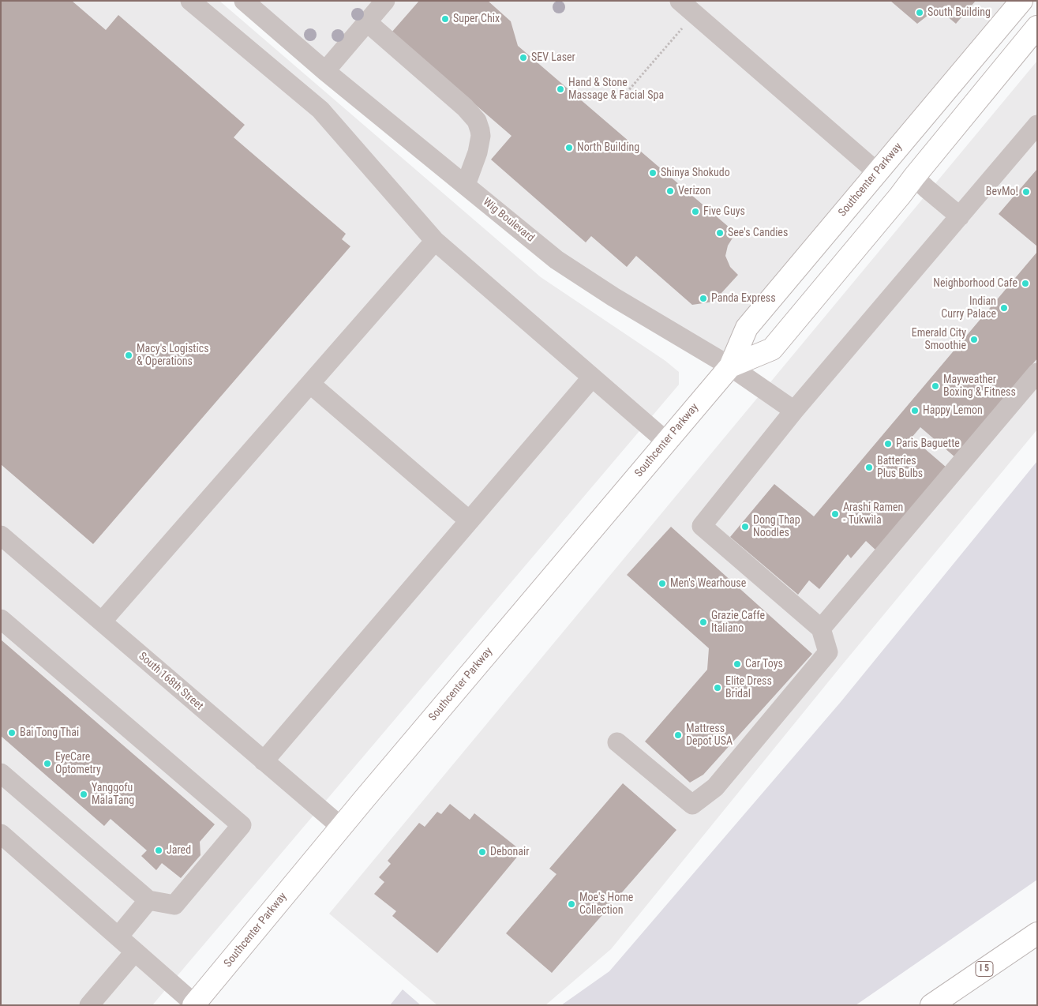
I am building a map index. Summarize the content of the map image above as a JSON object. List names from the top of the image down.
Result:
{
  "streets": {
    "main road": ["Southcenter Parkway", "I 5"],
    "lane": ["Wig Boulevard", "South 168th Street"]
  },
  "crossings": [
    ["Southcenter Parkway", "Wig Boulevard"],
    ["Southcenter Parkway", "South 168th Street"]
  ],
  "places": [
    "South Building",
    "Super Chix",
    "SEV Laser",
    "Hand & Stone Massage & Facial Spa",
    "North Building",
    "Shinya Shokudo",
    "Verizon",
    "BevMo!",
    "Five Guys",
    "See's Candies",
    "Neighborhood Cafe",
    "Panda Express",
    "Indian Curry Palace",
    "Emerald City Smoothie",
    "Macy's Logistics & Operations",
    "Mayweather Boxing & Fitness",
    "Happy Lemon",
    "Paris Baguette",
    "Batteries Plus Bulbs",
    "Arashi Ramen - Tukwila",
    "Dong Thap Noodles",
    "Men's Wearhouse",
    "Grazie Caffe Italiano",
    "Car Toys",
    "Elite Dress Bridal",
    "Bai Tong Thai",
    "Mattress Depot USA",
    "EyeCare Optometry",
    "Yanggofu MalaTang",
    "Jared",
    "Debonair",
    "Moe's Home Collection"
  ]
}
